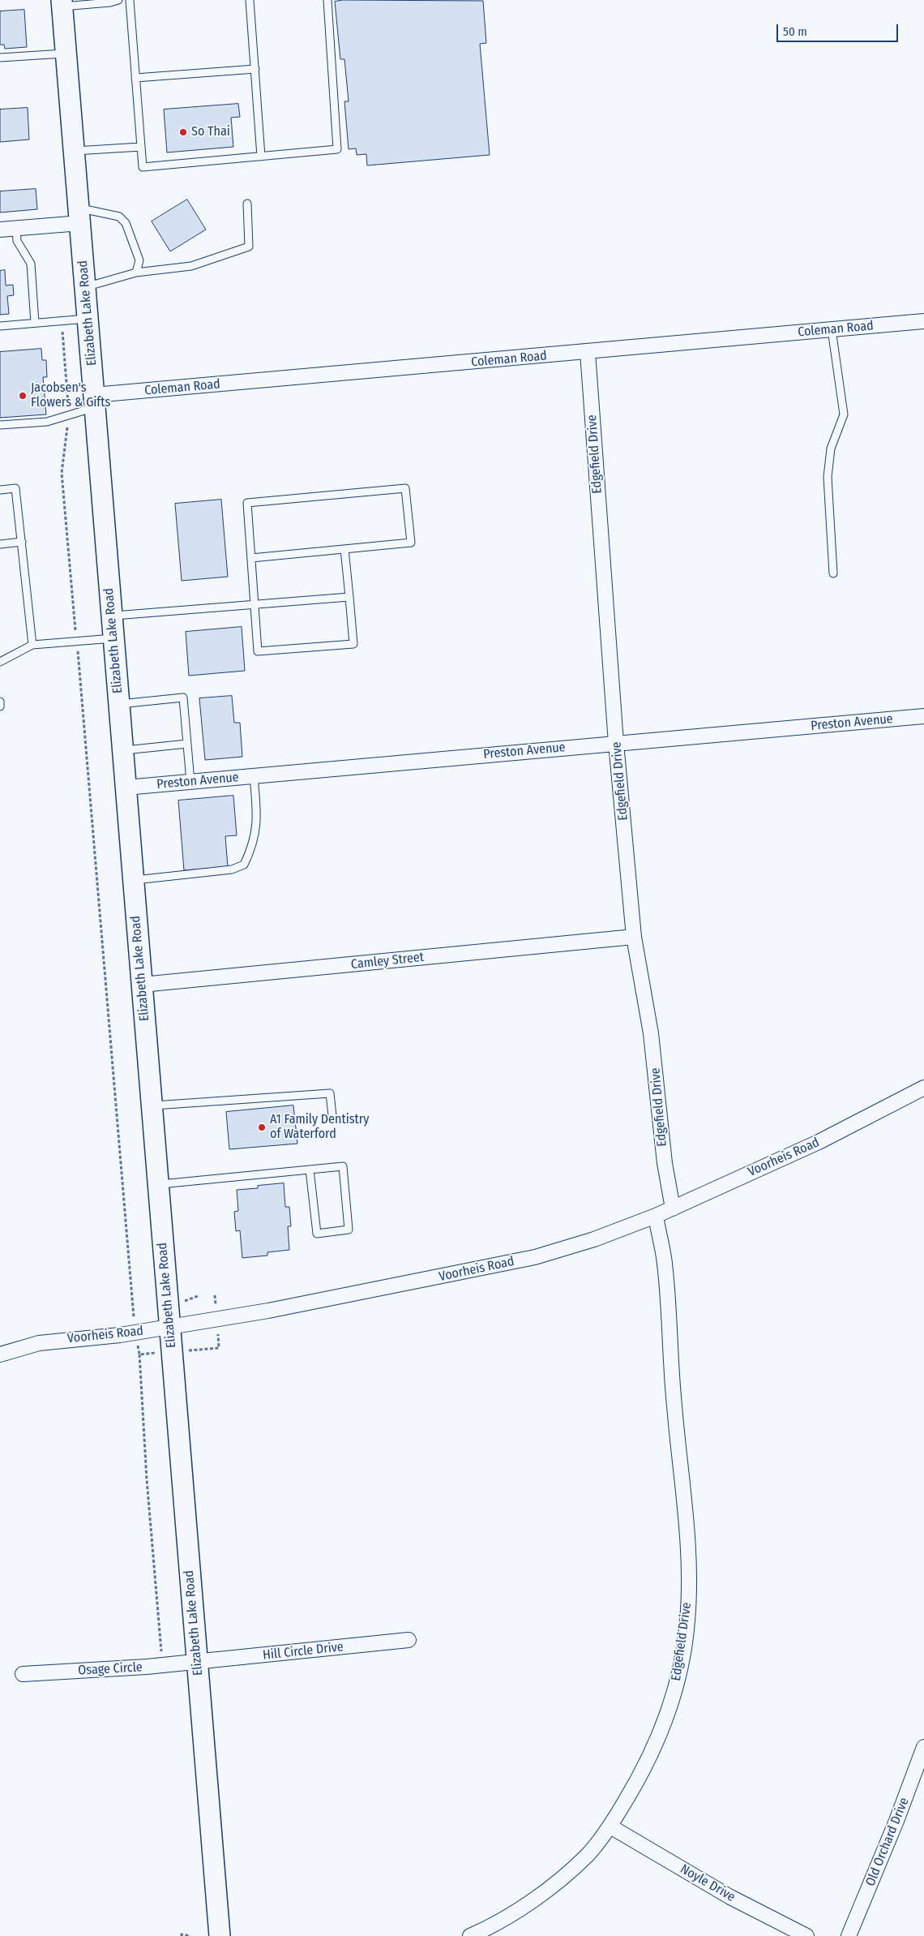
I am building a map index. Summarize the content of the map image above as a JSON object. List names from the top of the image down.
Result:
{
  "streets": {
    "main road": ["Elizabeth Lake Road"],
    "street": [
      "Coleman Road",
      "Edgefield Drive",
      "Preston Avenue",
      "Camley Street",
      "Voorheis Road",
      "Hill Circle Drive",
      "Osage Circle",
      "Old Orchard Drive",
      "Noyle Drive"
    ]
  },
  "crossings": [
    ["Elizabeth Lake Road", "Coleman Road"],
    ["Elizabeth Lake Road", "Preston Avenue"],
    ["Elizabeth Lake Road", "Camley Street"],
    ["Elizabeth Lake Road", "Voorheis Road"],
    ["Elizabeth Lake Road", "Hill Circle Drive"],
    ["Elizabeth Lake Road", "Osage Circle"],
    ["Coleman Road", "Edgefield Drive"],
    ["Edgefield Drive", "Preston Avenue"],
    ["Edgefield Drive", "Camley Street"],
    ["Edgefield Drive", "Voorheis Road"],
    ["Edgefield Drive", "Noyle Drive"],
    ["Hill Circle Drive", "Osage Circle"]
  ],
  "places": ["So Thai", "Jacobsen's Flowers & Gifts", "A1 Family Dentistry of Waterford"],
  "scale_bar": "50 m"
}
